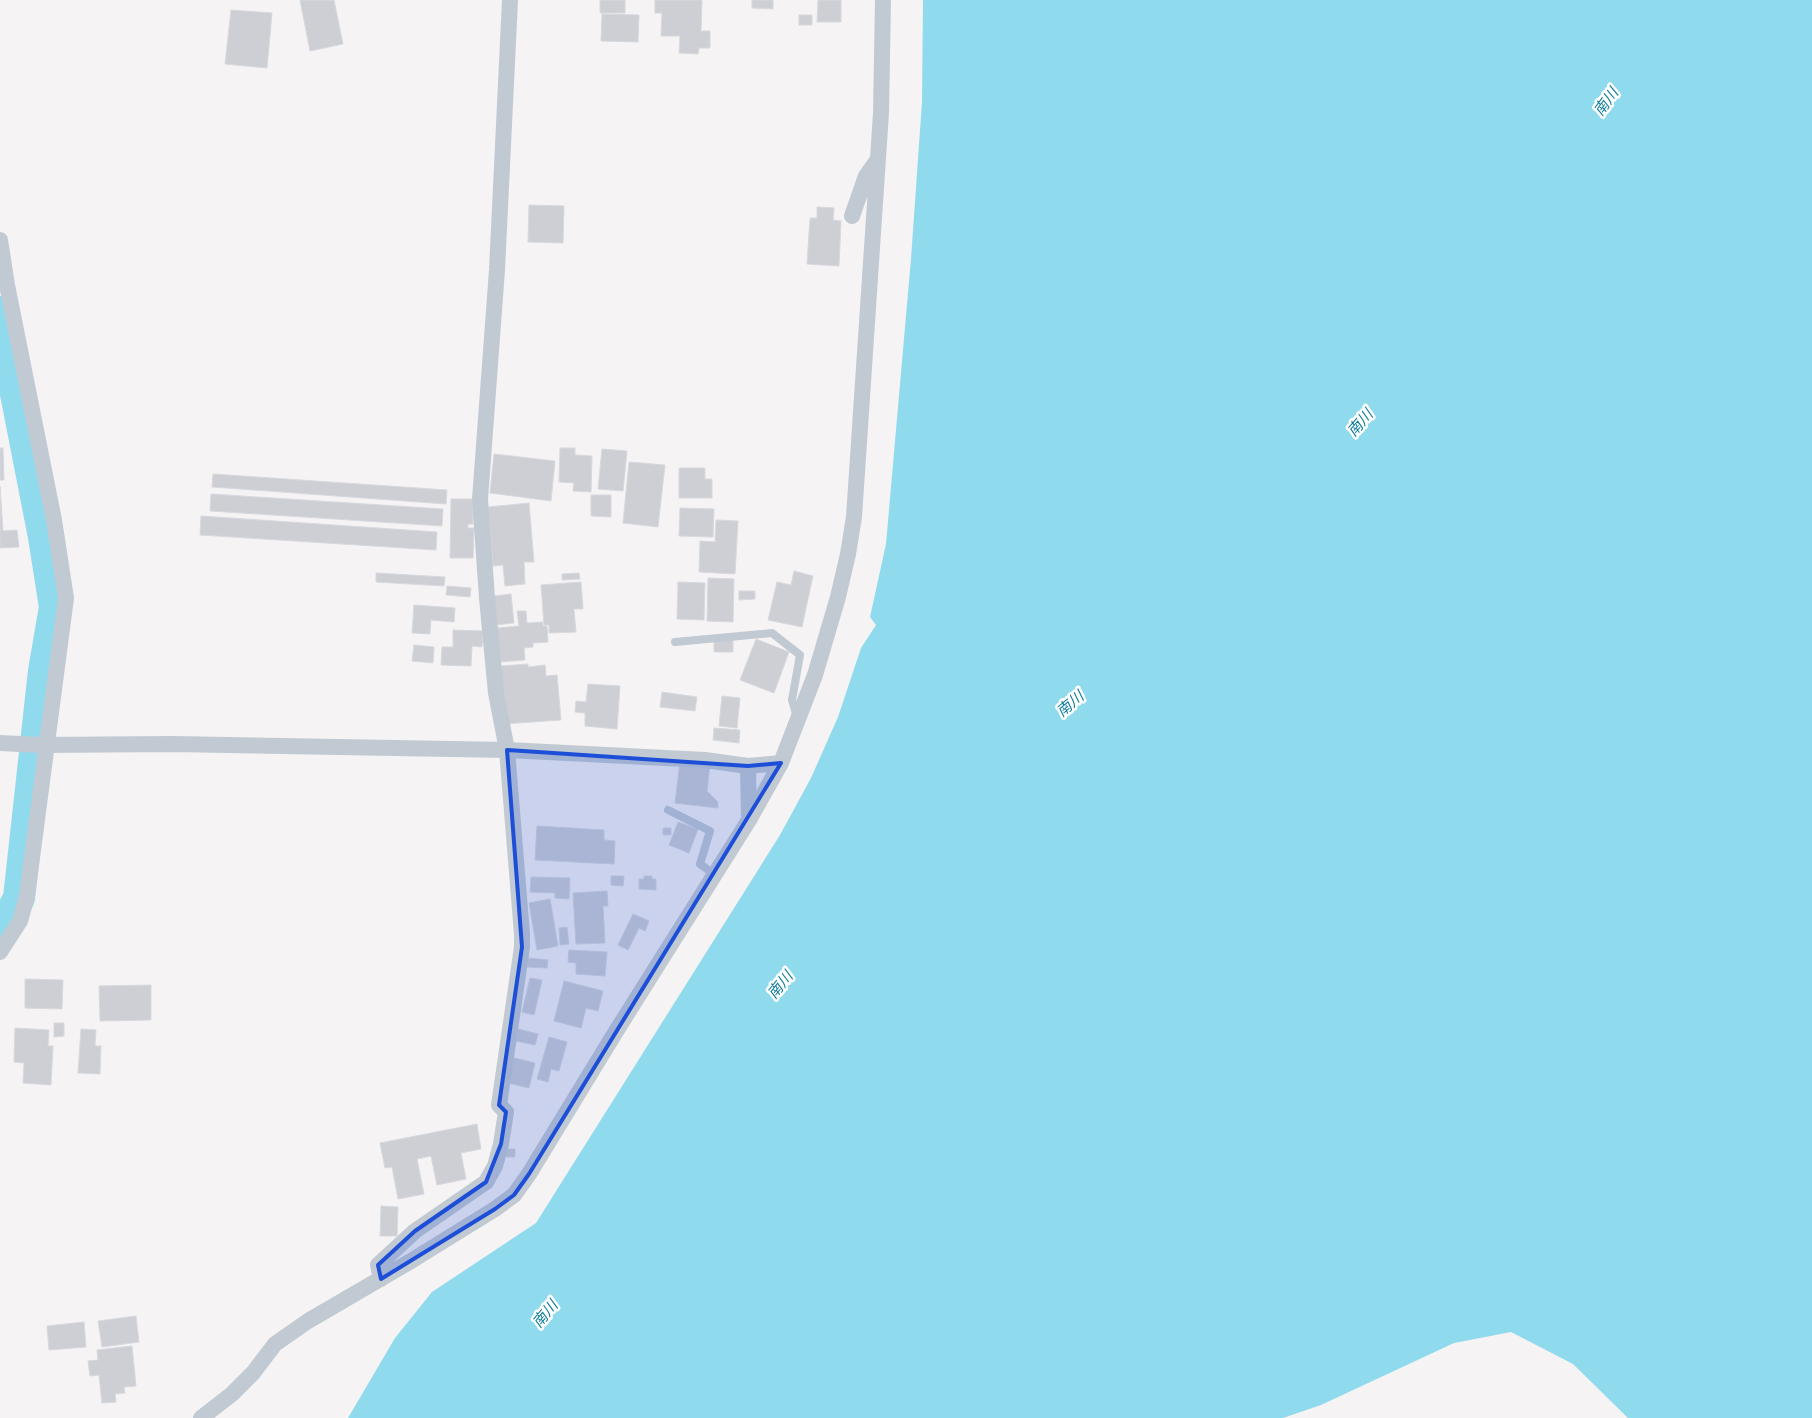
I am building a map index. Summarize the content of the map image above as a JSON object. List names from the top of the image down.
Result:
{
  "water": ["南川"]
}
